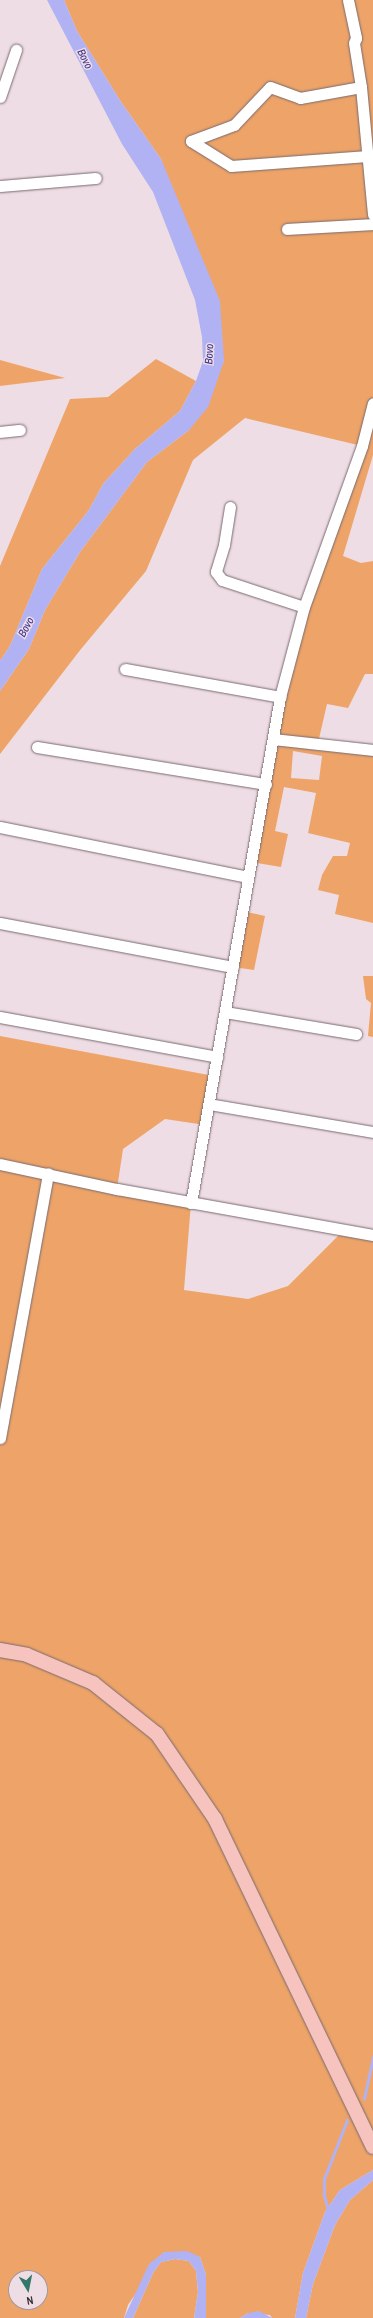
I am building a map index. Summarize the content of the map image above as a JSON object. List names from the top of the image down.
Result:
{
  "water": ["Bovo"],
  "north": "bottom"
}
